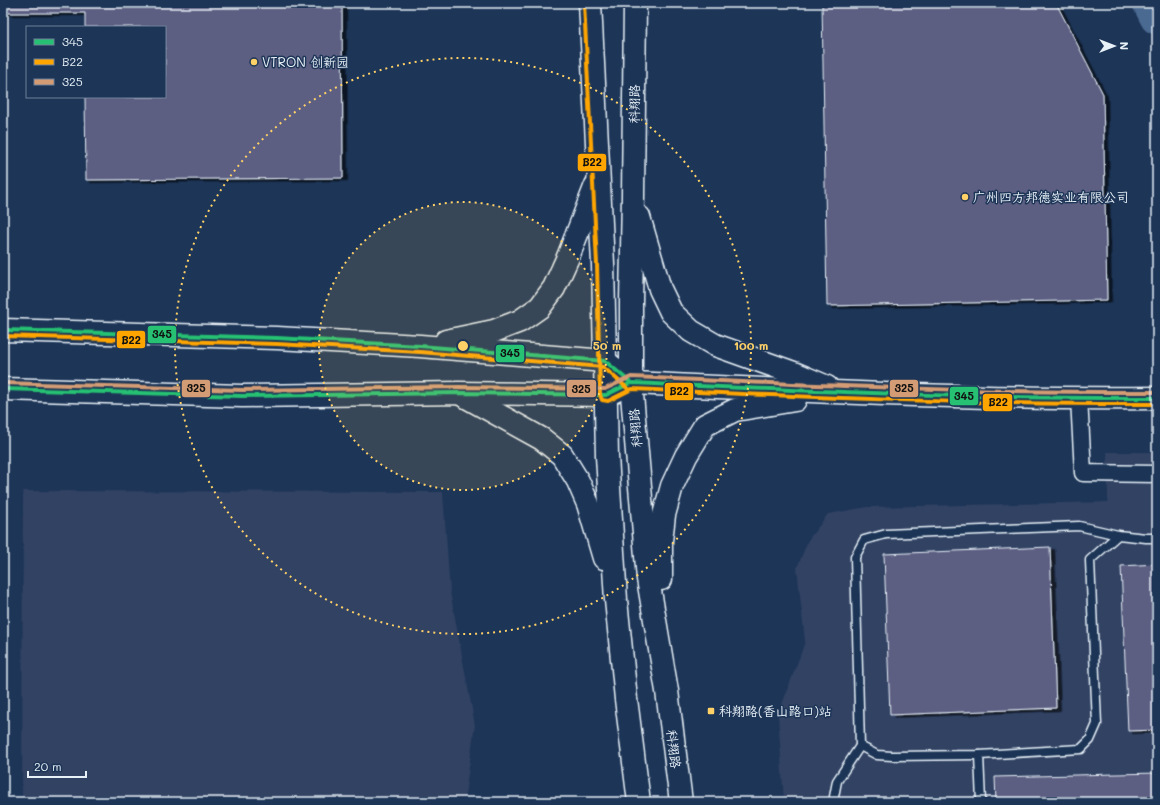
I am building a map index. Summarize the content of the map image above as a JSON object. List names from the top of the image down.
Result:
{
  "streets": {
    "main road": ["科翔路"]
  },
  "places": {
    "other": ["VTRON 创新园", "广州四方邦德实业有限公司"],
    "transit": ["科翔路(香山路口)站"]
  },
  "lines": ["transit line B22", "transit line 345", "transit line 325"],
  "legend": ["345", "B22", "325"],
  "scale_bar": "20 m",
  "north": "right",
  "rings": ["50 m", "100 m"]
}
